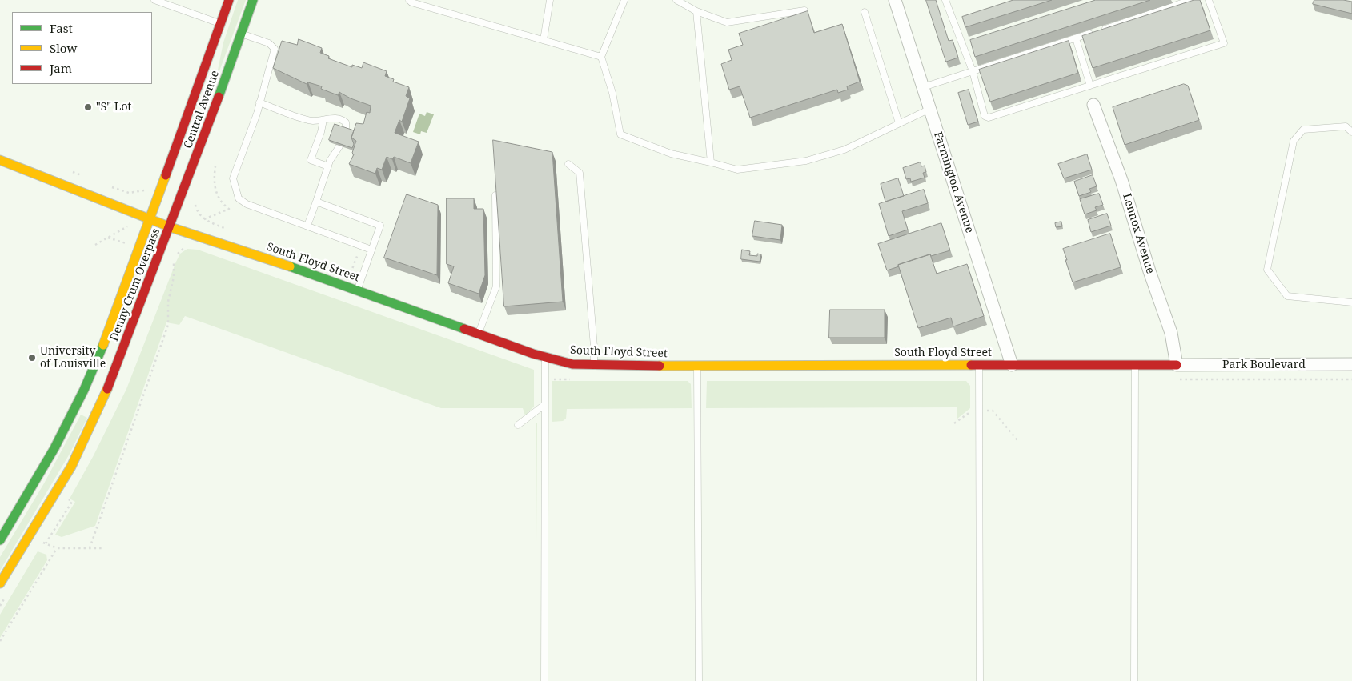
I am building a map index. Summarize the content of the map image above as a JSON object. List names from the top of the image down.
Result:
{
  "streets": {
    "main road": ["Central Avenue", "South Floyd Street", "Denny Crum Overpass"],
    "street": ["Farmington Avenue", "Lennox Avenue", "Park Boulevard"]
  },
  "crossings": [
    ["Central Avenue", "South Floyd Street"],
    ["Central Avenue", "Denny Crum Overpass"],
    ["Farmington Avenue", "South Floyd Street"],
    ["Lennox Avenue", "South Floyd Street"],
    ["Lennox Avenue", "Park Boulevard"],
    ["South Floyd Street", "Denny Crum Overpass"],
    ["South Floyd Street", "Park Boulevard"]
  ],
  "places": ["\"S\" Lot", "University of Louisville"],
  "legend": ["Fast", "Slow", "Jam"]
}
